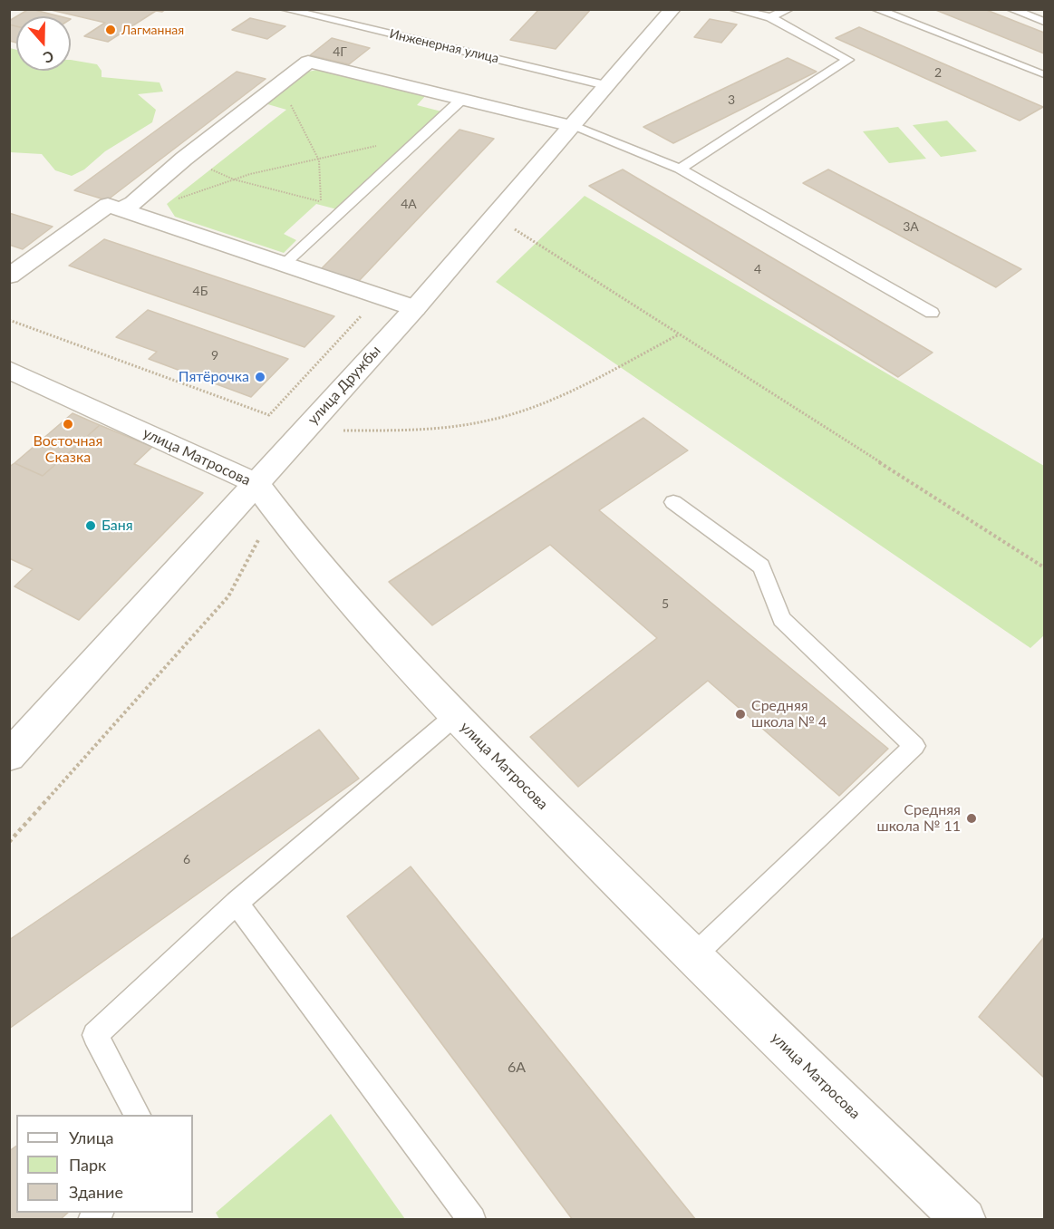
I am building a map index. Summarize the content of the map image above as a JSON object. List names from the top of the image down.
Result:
{
  "streets": {
    "street": ["улица Дружбы", "улица Матросова"],
    "lane": ["Инженерная улица"]
  },
  "crossings": [
    ["Инженерная улица", "улица Дружбы"],
    ["улица Дружбы", "улица Матросова"]
  ],
  "places": [
    "Лагманная",
    "Пятёрочка",
    "Восточная Сказка",
    "Баня",
    "Средняя школа № 4",
    "Средняя школа № 11"
  ],
  "house_numbers": [
    "4Г",
    "2",
    "3",
    "4А",
    "3А",
    "4",
    "4Б",
    "9",
    "5",
    "6",
    "6А"
  ],
  "legend": ["Улица", "Парк", "Здание"],
  "north": "bottom"
}
